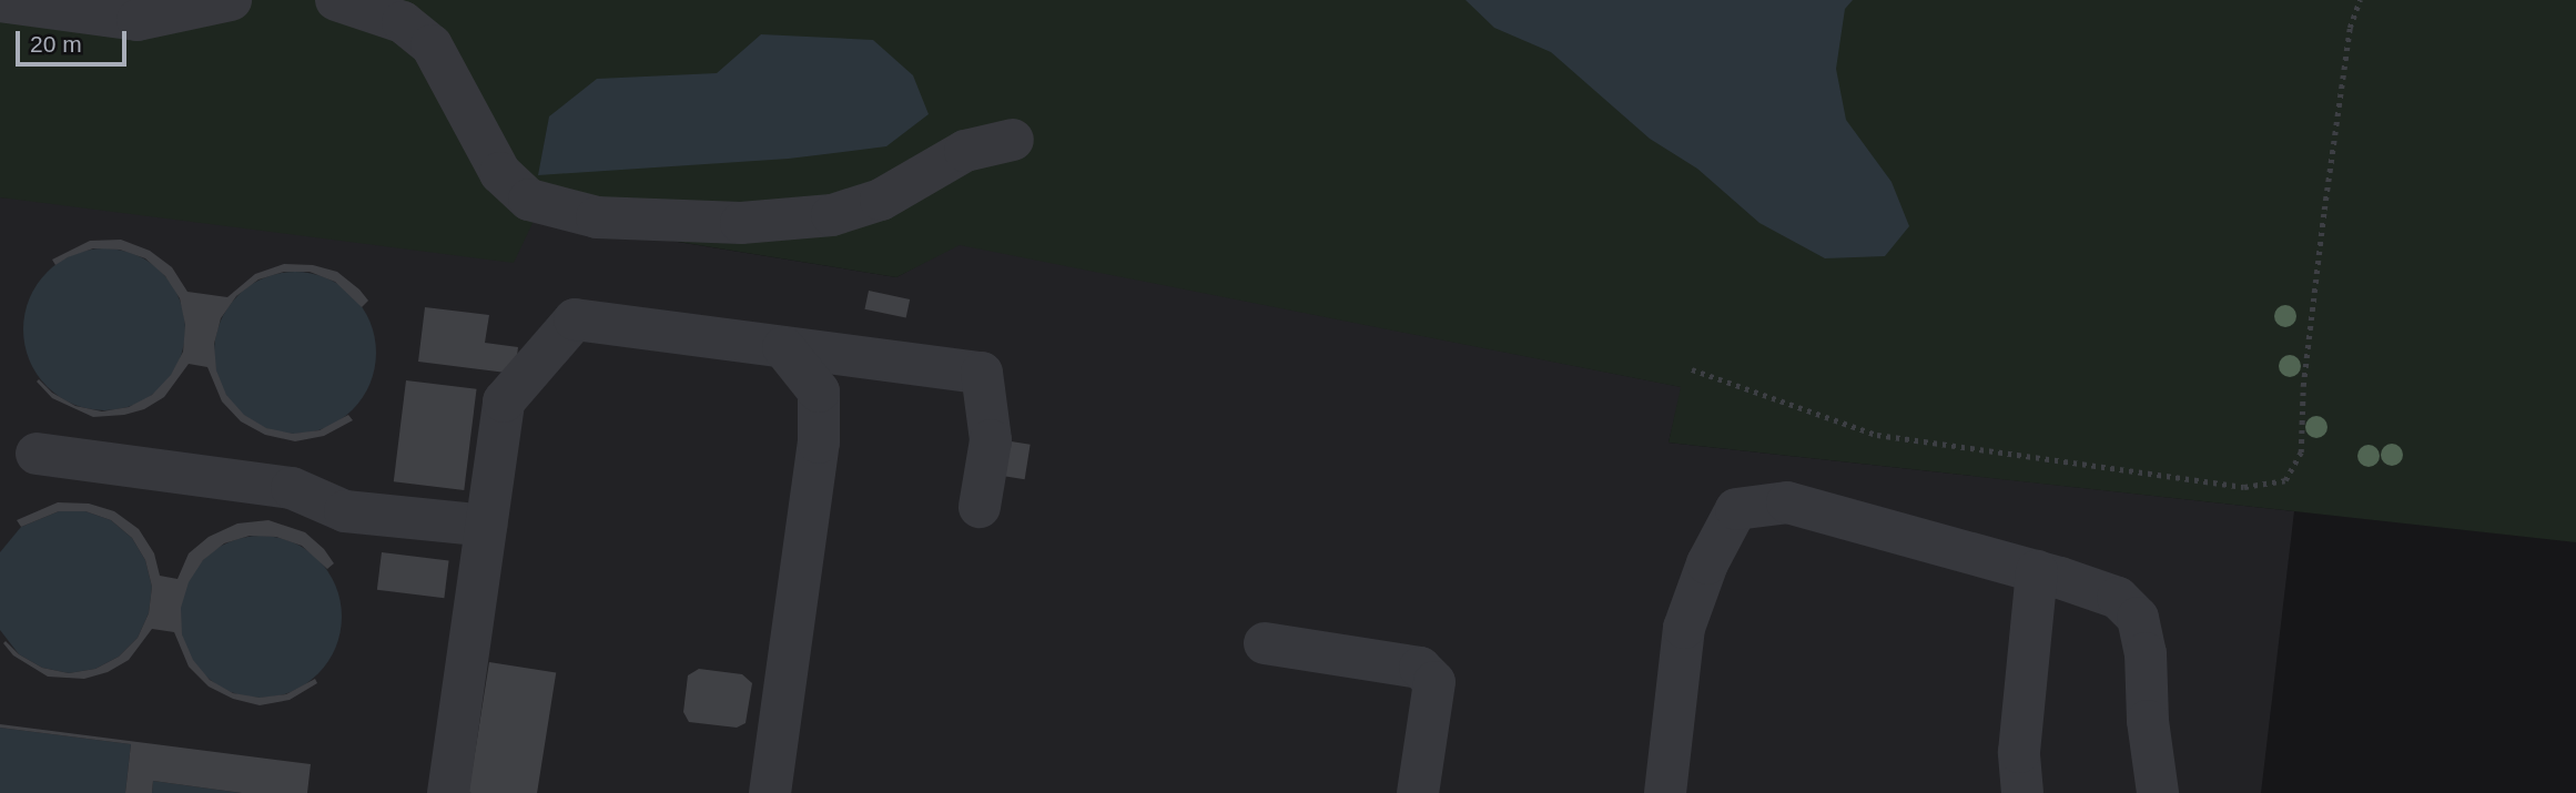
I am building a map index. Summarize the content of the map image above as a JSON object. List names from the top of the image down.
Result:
{
  "scale_bar": "20 m"
}
